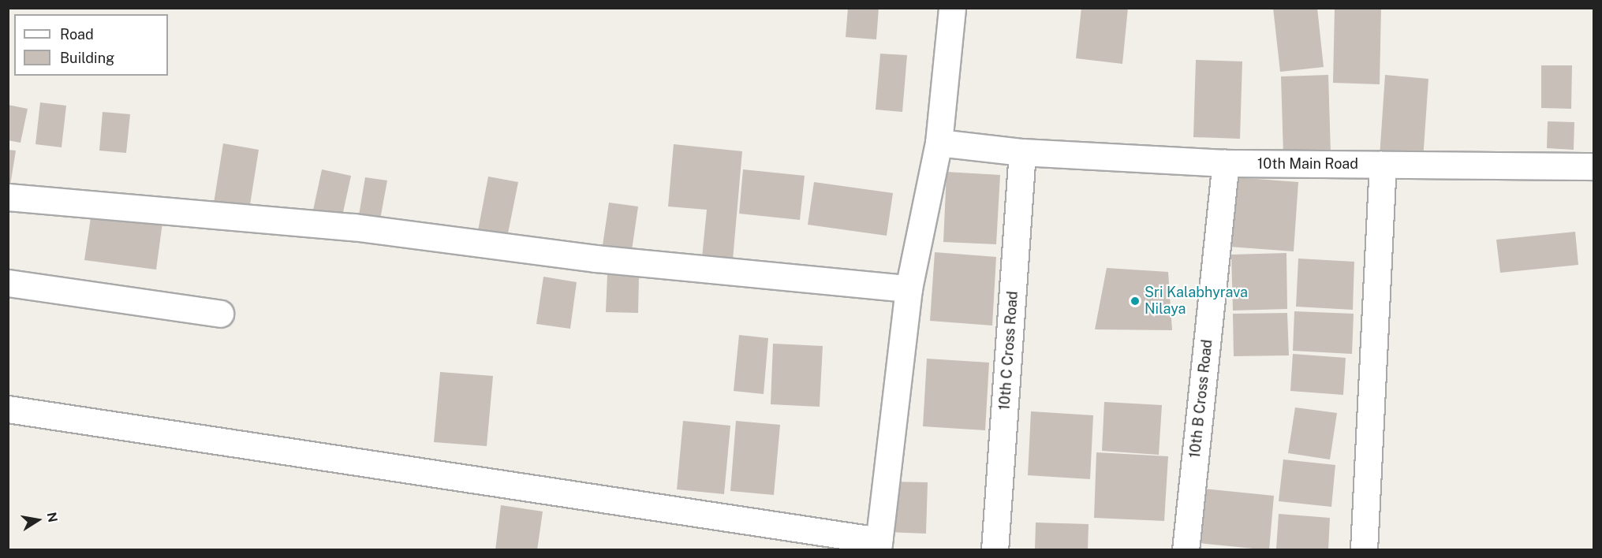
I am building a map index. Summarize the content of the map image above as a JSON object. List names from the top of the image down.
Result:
{
  "streets": {
    "street": ["10th Main Road", "10th C Cross Road", "10th B Cross Road"]
  },
  "crossings": [
    ["10th Main Road", "10th C Cross Road"],
    ["10th Main Road", "10th B Cross Road"]
  ],
  "places": ["Sri Kalabhyrava Nilaya"],
  "legend": ["Road", "Building"],
  "north": "right"
}
